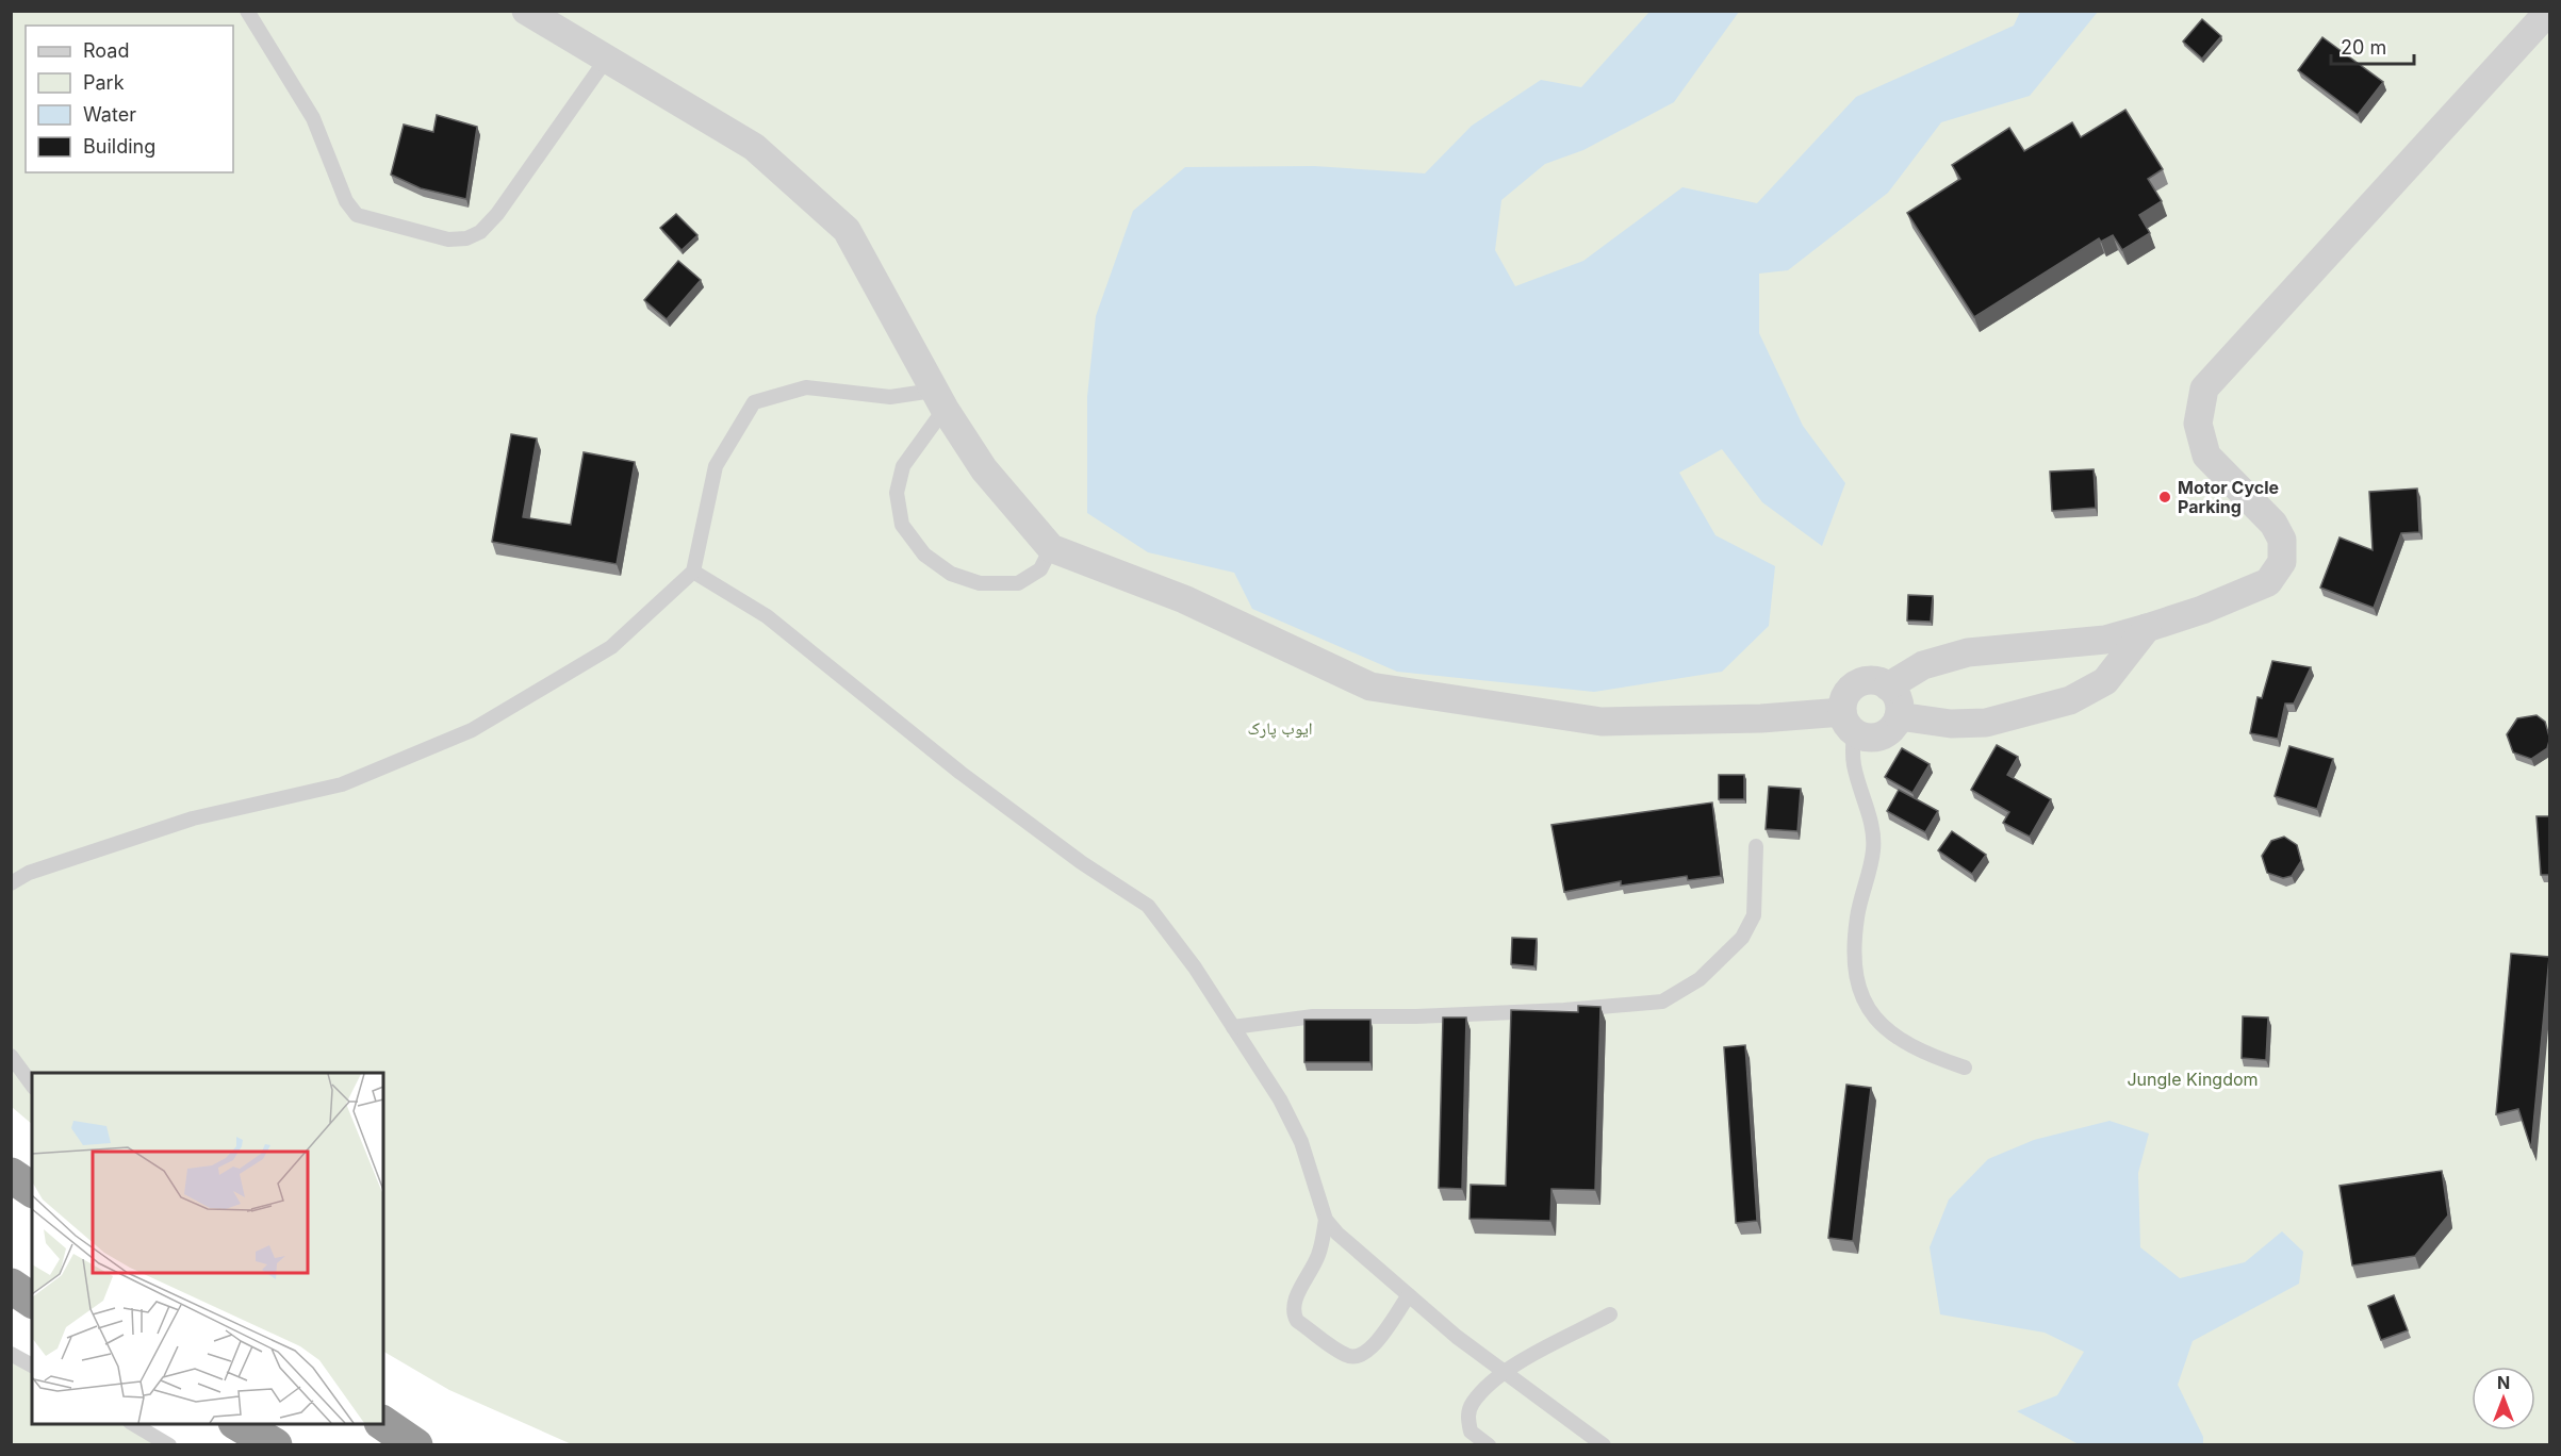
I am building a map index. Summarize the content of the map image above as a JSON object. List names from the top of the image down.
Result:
{
  "parks": ["ایوب پارک", "Jungle Kingdom"],
  "places": ["Motor Cycle Parking"],
  "legend": [
    "Road",
    "Park",
    "Water",
    "Building"
  ],
  "scale_bar": "20 m",
  "north": "top"
}
